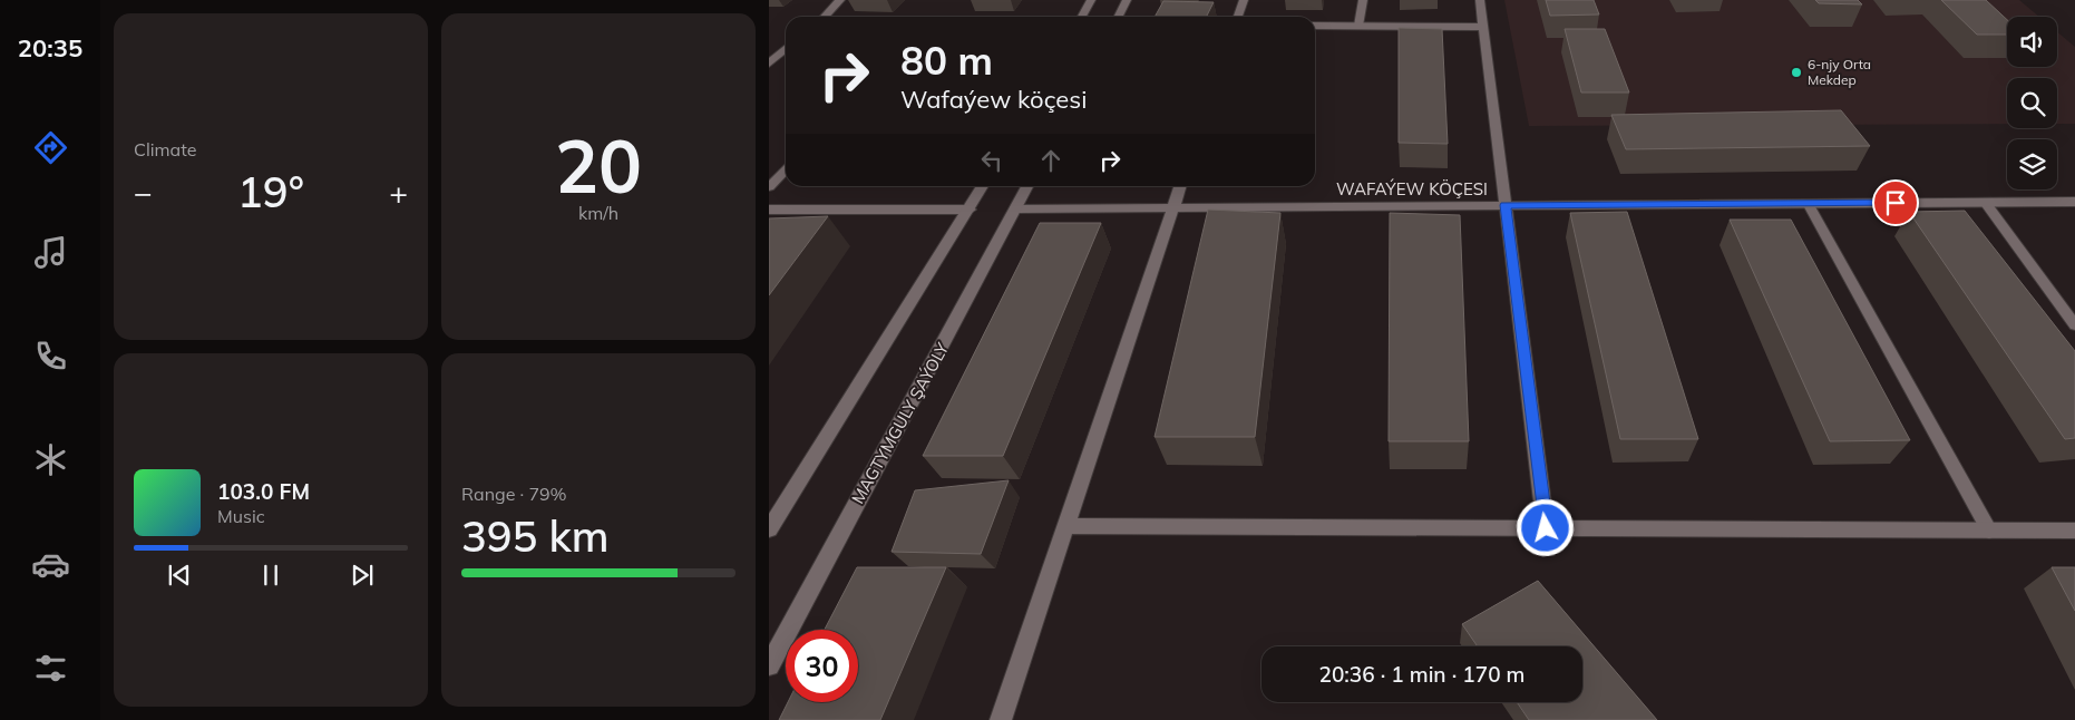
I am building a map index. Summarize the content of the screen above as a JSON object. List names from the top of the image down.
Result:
{
  "streets": {
    "street": ["WAFAÝEW KÖÇESI", "MAGTYMGULY ŞAÝOLY"]
  },
  "crossings": [
    ["WAFAÝEW KÖÇESI", "MAGTYMGULY ŞAÝOLY"]
  ],
  "places": ["6-njy Orta Mekdep"],
  "page": {
    "tabs": "20:35",
    "tile": [
      "Climate",
      ["20", "km/h"],
      ["Range · 79%", "395 km"]
    ],
    "turn": ["80 m", "Wafaýew köçesi"],
    "heat": ["−", "19°", "+"],
    "song": ["103.0 FM", "Music"],
    "limit": "30",
    "trip": "20:36 · 1 min · 170 m"
  }
}
